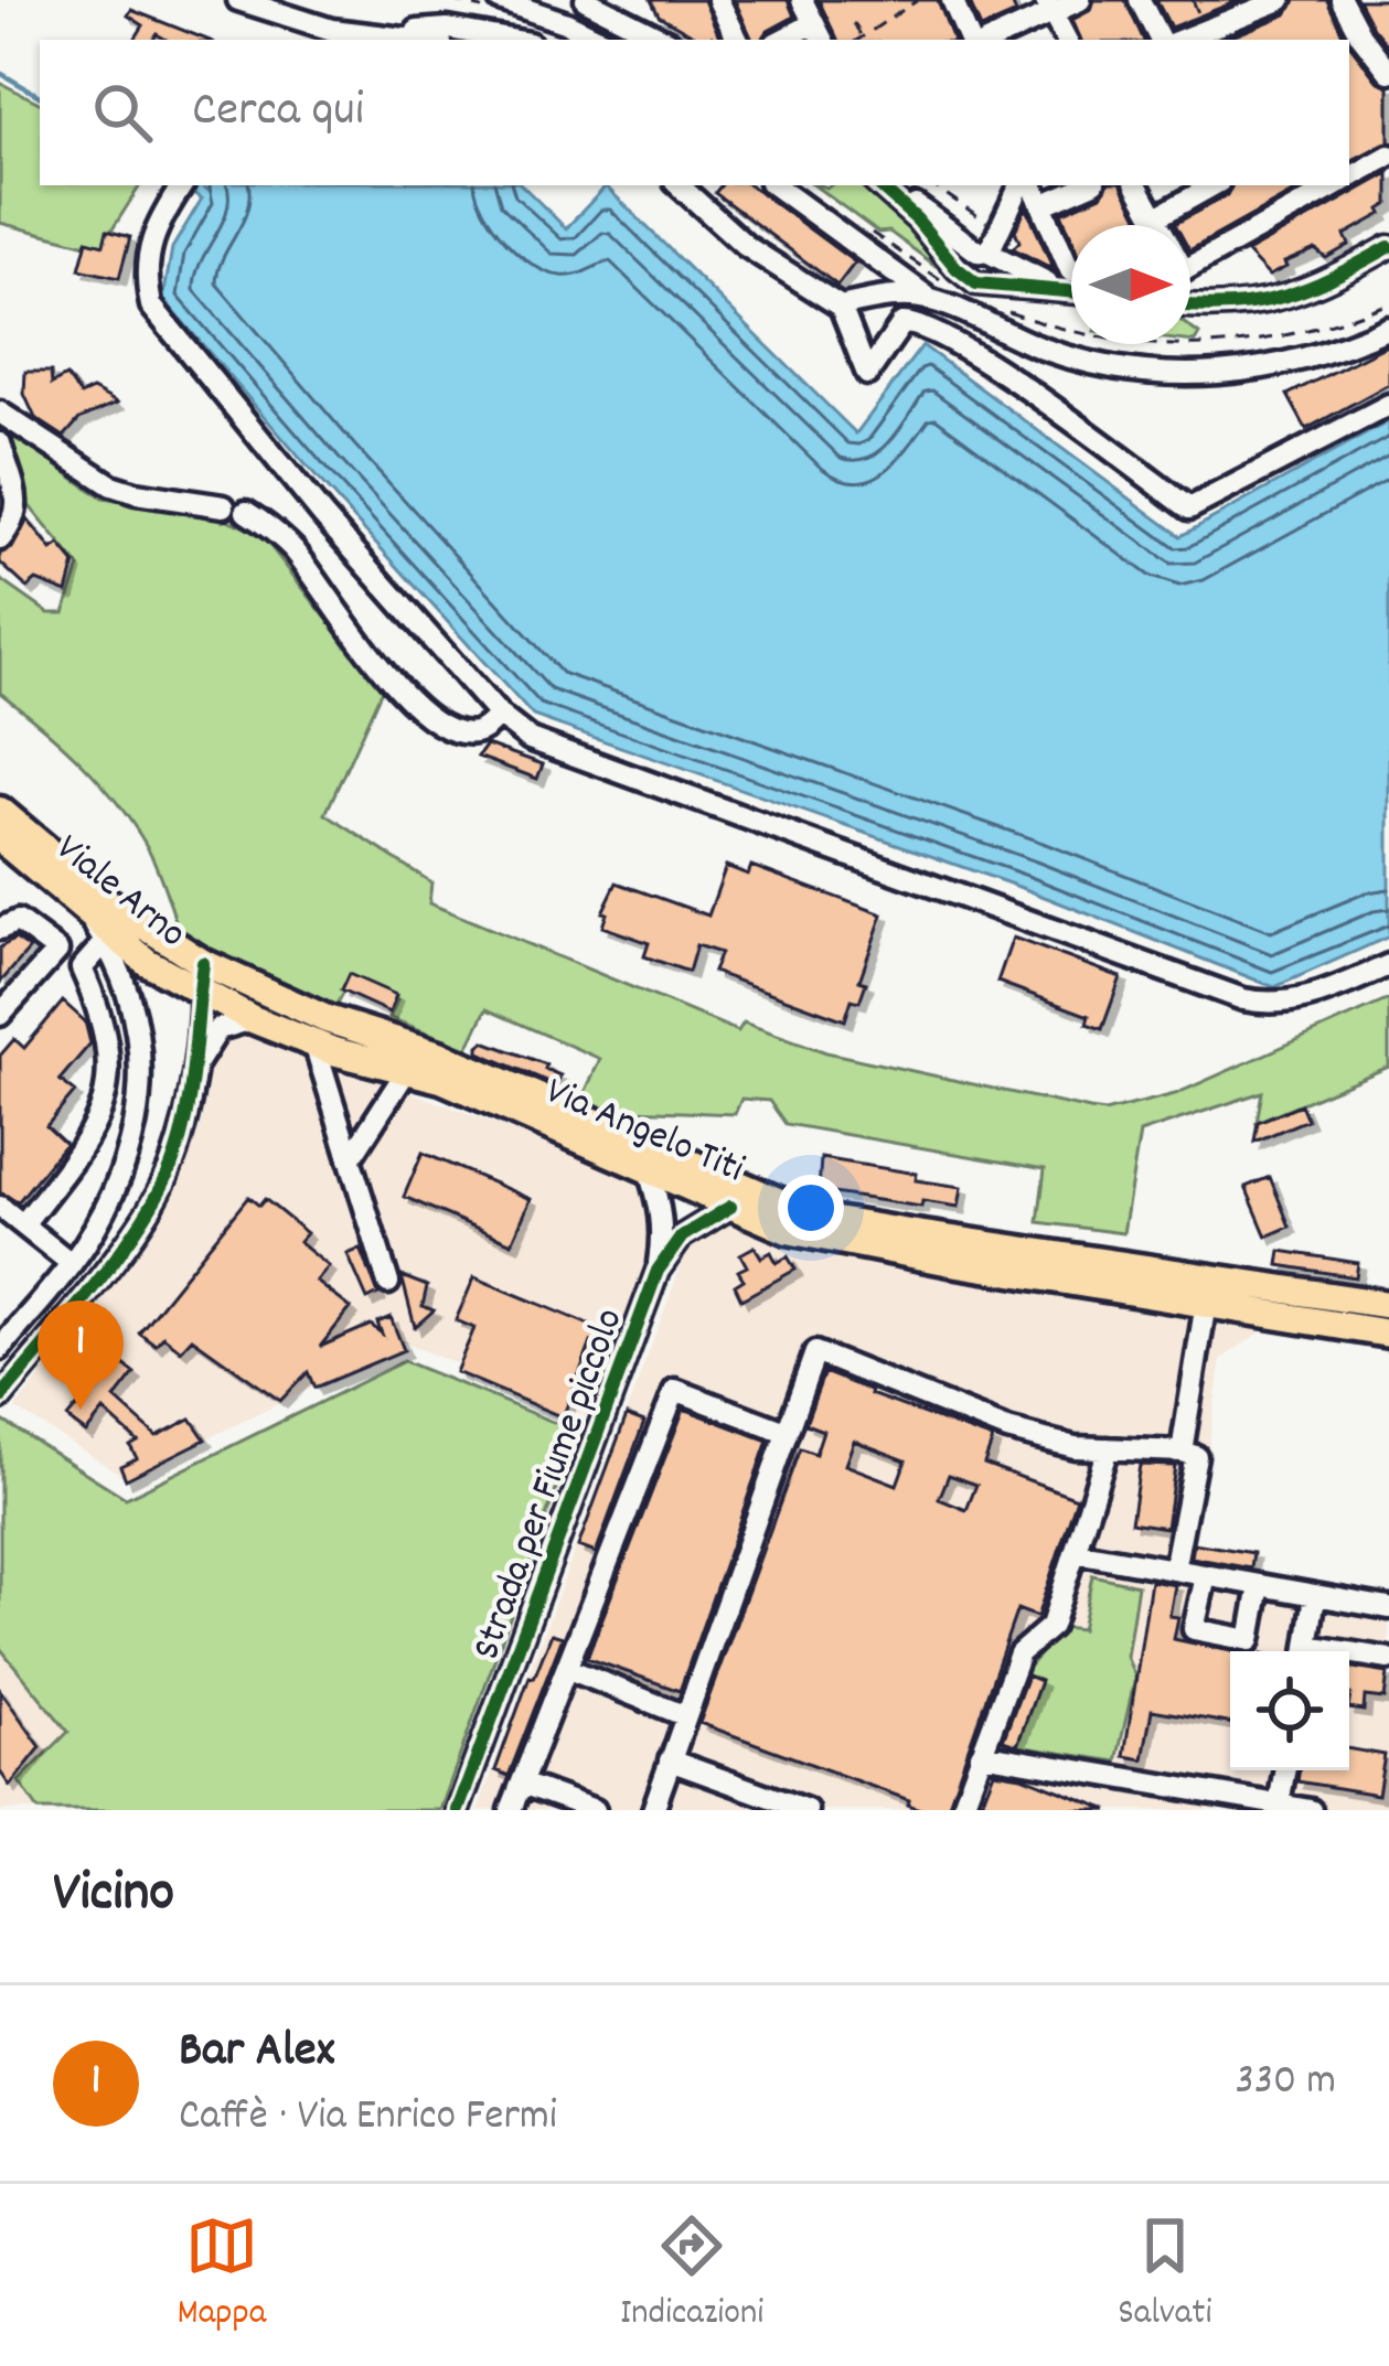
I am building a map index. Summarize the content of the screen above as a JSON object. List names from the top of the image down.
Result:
{
  "streets": {
    "main road": ["Viale Arno", "Via Angelo Titi"],
    "street": ["Strada per Fiume piccolo"]
  },
  "crossings": [
    ["Viale Arno", "Via Angelo Titi"],
    ["Via Angelo Titi", "Strada per Fiume piccolo"]
  ],
  "north": "right",
  "page": {
    "search": "Cerca qui",
    "pins": "1",
    "heading": "Vicino",
    "list": [
      {
        "mark": "1",
        "name": "Bar Alex",
        "note": "Caffè · Via Enrico Fermi",
        "value": "330 m"
      }
    ],
    "nav": ["Mappa", "Indicazioni", "Salvati"]
  }
}
